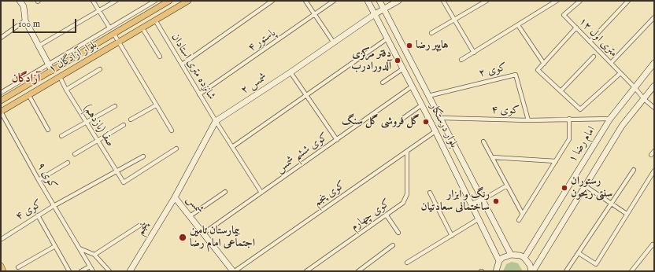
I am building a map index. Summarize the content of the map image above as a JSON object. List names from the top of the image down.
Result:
{
  "streets": {
    "main road": [
      "بلوار آزادگان ۱",
      "شمس ۲",
      "بلوار درستکار",
      "امام رضا ۱",
      "شمس",
      "پنجم"
    ],
    "street": [
      "۱۲ متری اول",
      "پاستور ۴",
      "شانزده متری استادان",
      "کوی ۲",
      "کوی ۴",
      "صفا (یازدهم)",
      "کوی ششم شمس",
      "کوی ۹",
      "کوی پنجم",
      "کوی چهارم"
    ]
  },
  "crossings": [
    ["۱۲ متری اول", "امام رضا ۱"],
    ["پاستور ۴", "شانزده متری استادان"],
    ["بلوار آزادگان ۱", "شانزده متری استادان"],
    ["بلوار آزادگان ۱", "صفا (یازدهم)"],
    ["بلوار آزادگان ۱", "کوی ۹"],
    ["شانزده متری استادان", "شمس ۲"],
    ["شانزده متری استادان", "کوی ششم شمس"],
    ["کوی ۲", "کوی ۴"],
    ["کوی ۲", "بلوار درستکار"],
    ["شمس ۲", "بلوار درستکار"],
    ["شمس ۲", "شمس"],
    ["شمس ۲", "پنجم"],
    ["کوی ۴", "صفا (یازدهم)"],
    ["کوی ۴", "بلوار درستکار"],
    ["کوی ۴", "امام رضا ۱"],
    ["کوی ۴", "کوی ۹"],
    ["بلوار درستکار", "کوی ششم شمس"],
    ["بلوار درستکار", "کوی پنجم"],
    ["کوی ششم شمس", "شمس"],
    ["کوی پنجم", "شمس"],
    ["کوی پنجم", "کوی چهارم"],
    ["شمس", "پنجم"]
  ],
  "districts": ["آزادگان"],
  "places": [
    "هایپر رضا",
    "دفتر مرکزی آلدورادرب",
    "گل فروشی گل سنگ",
    "رستوران سنتی ریحون",
    "رنگ و ابزار ساختمانی سعادتیان",
    "بیمارستان تامین اجتماعی امام رضا"
  ],
  "scale_bar": "100 m"
}
